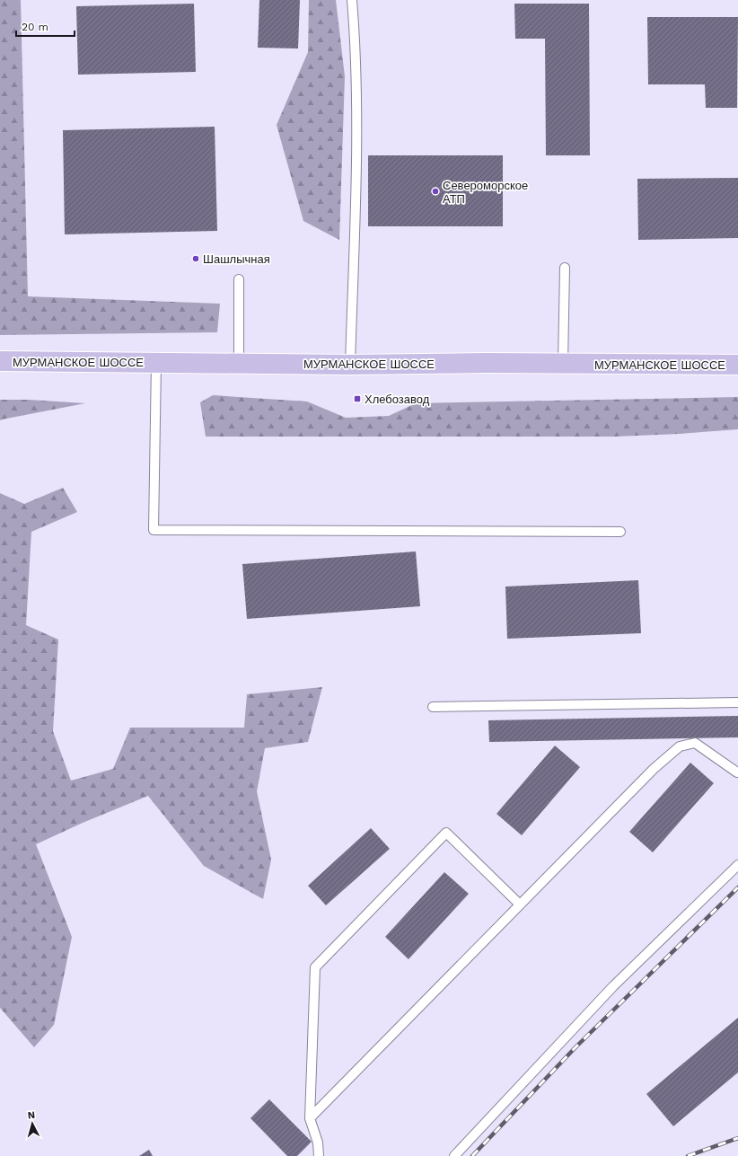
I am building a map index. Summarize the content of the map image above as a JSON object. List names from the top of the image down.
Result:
{
  "streets": {
    "main road": ["МУРМАНСКОЕ ШОССЕ"]
  },
  "places": {
    "other": ["Североморское АТП", "Шашлычная"],
    "transit": ["Хлебозавод"]
  },
  "scale_bar": "20 m",
  "north": "top"
}
